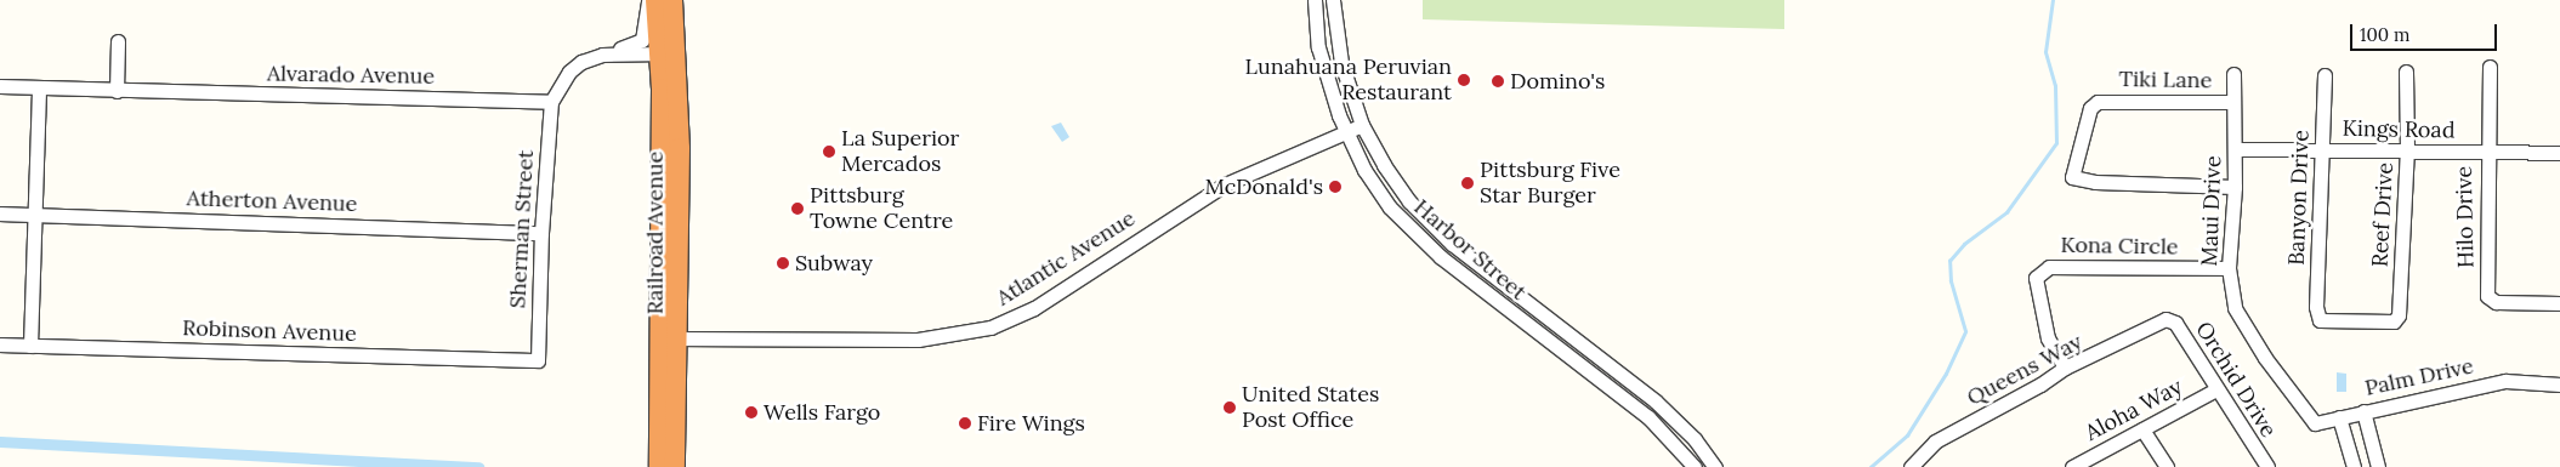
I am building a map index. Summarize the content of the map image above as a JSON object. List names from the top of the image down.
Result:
{
  "streets": {
    "highway": ["Railroad Avenue"],
    "street": [
      "Alvarado Avenue",
      "Tiki Lane",
      "Kings Road",
      "Banyon Drive",
      "Atherton Avenue",
      "Maui Drive",
      "Reef Drive",
      "Hilo Drive",
      "Sherman Street",
      "Kona Circle",
      "Harbor Street",
      "Atlantic Avenue",
      "Robinson Avenue",
      "Queens Way",
      "Palm Drive",
      "Orchid Drive",
      "Aloha Way"
    ]
  },
  "crossings": [
    ["Alvarado Avenue", "Sherman Street"],
    ["Tiki Lane", "Maui Drive"],
    ["Kings Road", "Banyon Drive"],
    ["Kings Road", "Maui Drive"],
    ["Kings Road", "Reef Drive"],
    ["Kings Road", "Hilo Drive"],
    ["Banyon Drive", "Reef Drive"],
    ["Atherton Avenue", "Sherman Street"],
    ["Maui Drive", "Kona Circle"],
    ["Maui Drive", "Palm Drive"],
    ["Sherman Street", "Robinson Avenue"],
    ["Railroad Avenue", "Atlantic Avenue"],
    ["Kona Circle", "Queens Way"],
    ["Harbor Street", "Atlantic Avenue"],
    ["Queens Way", "Orchid Drive"],
    ["Orchid Drive", "Aloha Way"]
  ],
  "places": [
    "Lunahuana Peruvian Restaurant",
    "Domino's",
    "La Superior Mercados",
    "Pittsburg Five Star Burger",
    "McDonald's",
    "Pittsburg Towne Centre",
    "Subway",
    "United States Post Office",
    "Wells Fargo",
    "Fire Wings"
  ],
  "scale_bar": "100 m"
}
